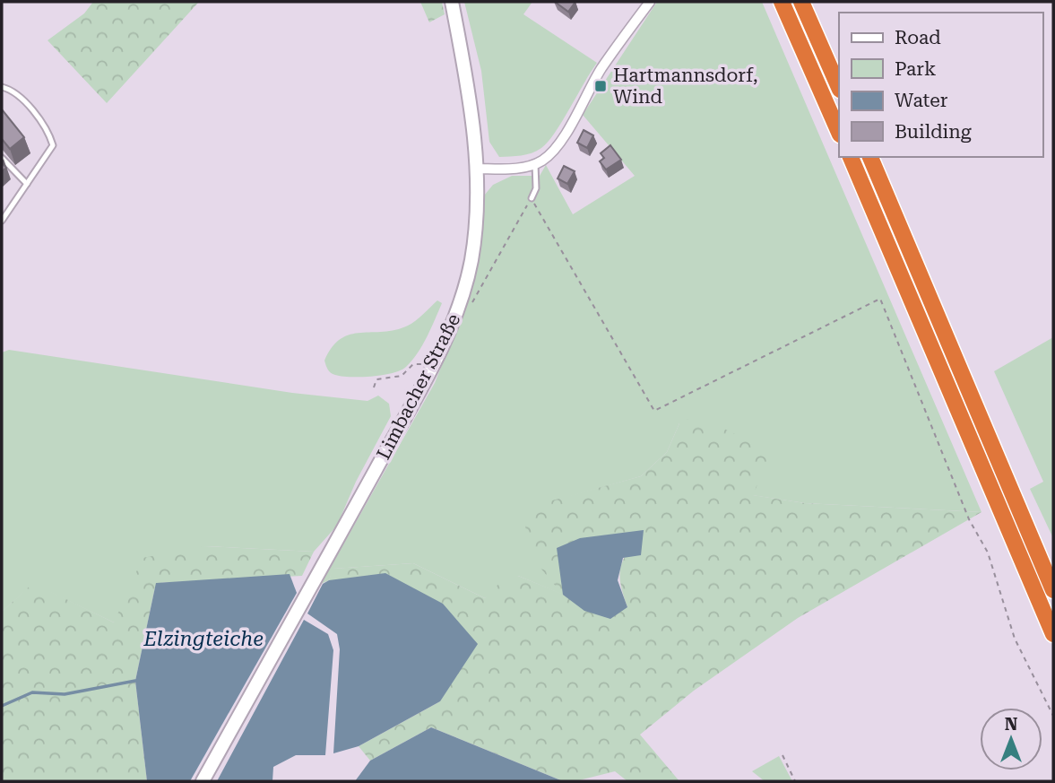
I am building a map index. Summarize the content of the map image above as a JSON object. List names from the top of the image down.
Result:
{
  "streets": {
    "main road": ["Limbacher Straße"]
  },
  "water": ["Elzingteiche"],
  "places": {
    "transit": ["Hartmannsdorf, Wind"]
  },
  "legend": [
    "Road",
    "Park",
    "Water",
    "Building"
  ],
  "north": "top"
}
